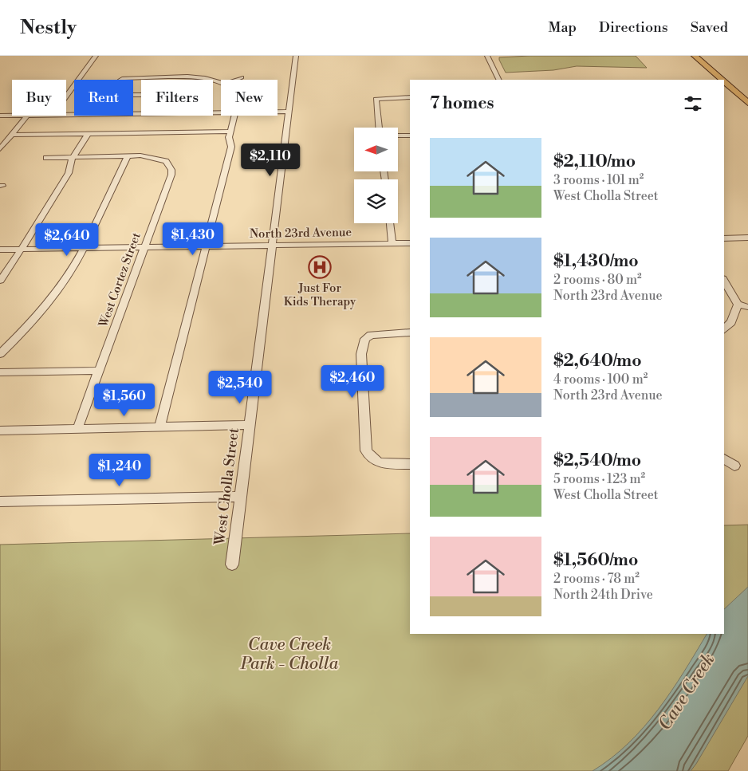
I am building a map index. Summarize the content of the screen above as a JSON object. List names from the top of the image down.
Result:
{
  "streets": {
    "street": ["North 23rd Avenue", "West Cortez Street", "West Cholla Street"]
  },
  "crossings": [
    ["North 23rd Avenue", "West Cortez Street"],
    ["North 23rd Avenue", "West Cholla Street"]
  ],
  "water": ["Cave Creek"],
  "parks": ["Cave Creek Park - Cholla"],
  "places": {
    "hospital": ["Just For Kids Therapy"]
  },
  "north": "left",
  "page": {
    "header": "Nestly",
    "nav": ["Map", "Directions", "Saved"],
    "chip": [
      "Buy",
      "Rent",
      "Filters",
      "New"
    ],
    "heading": "7 homes",
    "list": [
      {
        "name": "$2,110/mo",
        "note": "3 rooms · 101 m² · West Cholla Street"
      },
      {
        "name": "$1,430/mo",
        "note": "2 rooms · 80 m² · North 23rd Avenue"
      },
      {
        "name": "$2,640/mo",
        "note": "4 rooms · 100 m² · North 23rd Avenue"
      },
      {
        "name": "$2,540/mo",
        "note": "5 rooms · 123 m² · West Cholla Street"
      },
      {
        "name": "$1,560/mo",
        "note": "2 rooms · 78 m² · North 24th Drive"
      }
    ],
    "price": [
      "$2,110",
      "$1,430",
      "$2,640",
      "$2,460",
      "$2,540",
      "$1,560",
      "$1,240"
    ]
  }
}
